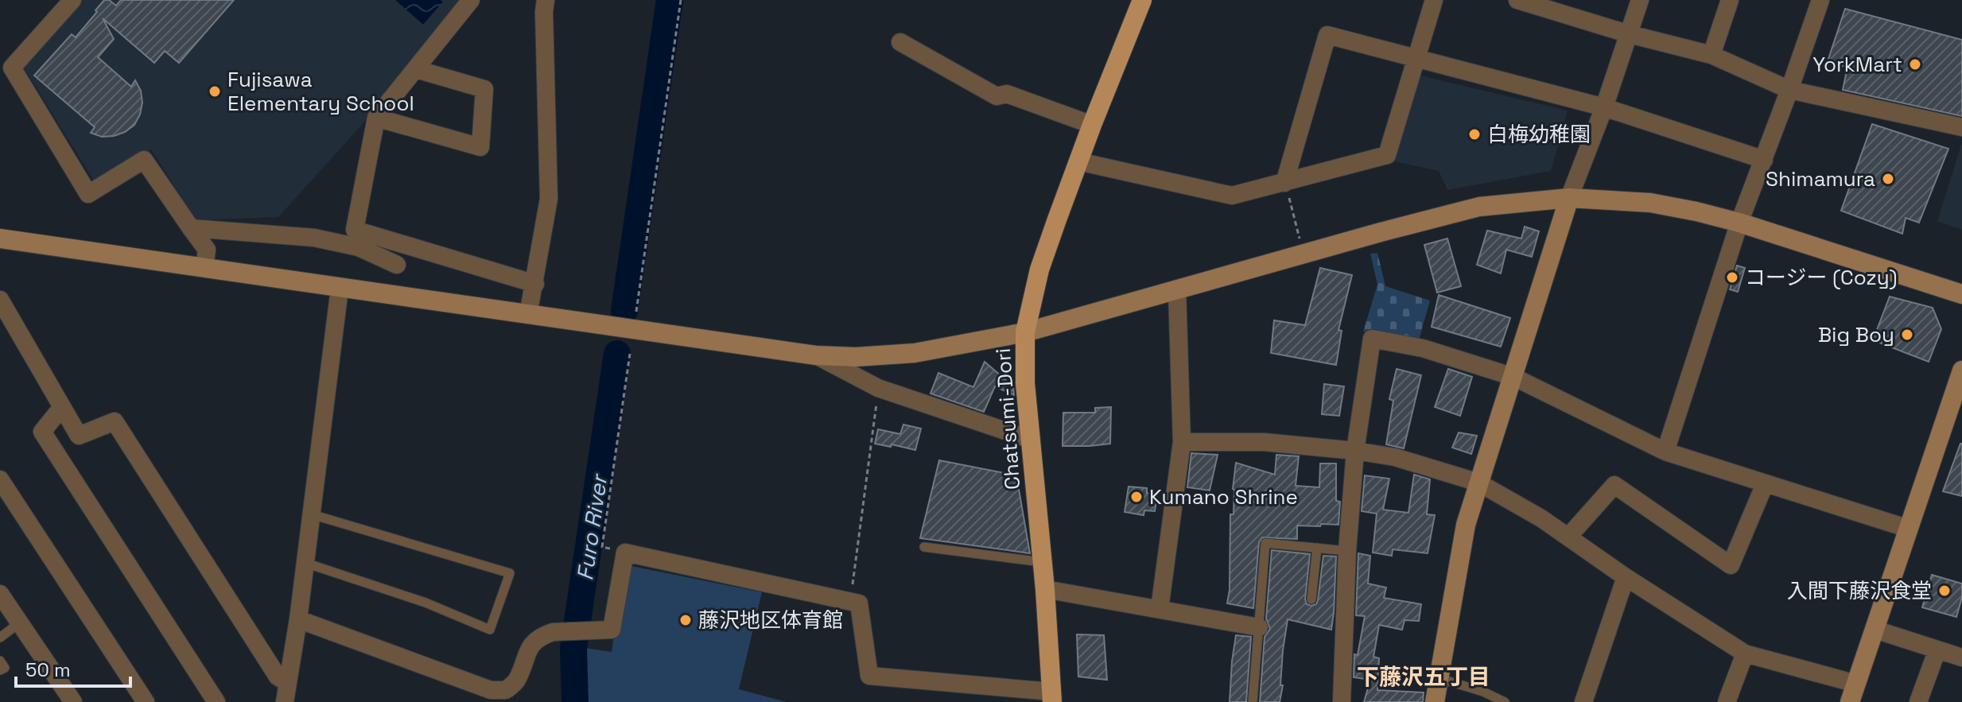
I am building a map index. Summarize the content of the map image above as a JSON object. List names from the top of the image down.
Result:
{
  "streets": {
    "main road": ["Chatsumi-Dori"]
  },
  "districts": ["下藤沢五丁目"],
  "water": ["Furo River"],
  "places": [
    "YorkMart",
    "Fujisawa Elementary School",
    "白梅幼稚園",
    "Shimamura",
    "コージー (Cozy)",
    "Big Boy",
    "Kumano Shrine",
    "入間下藤沢食堂",
    "藤沢地区体育館"
  ],
  "scale_bar": "50 m"
}
